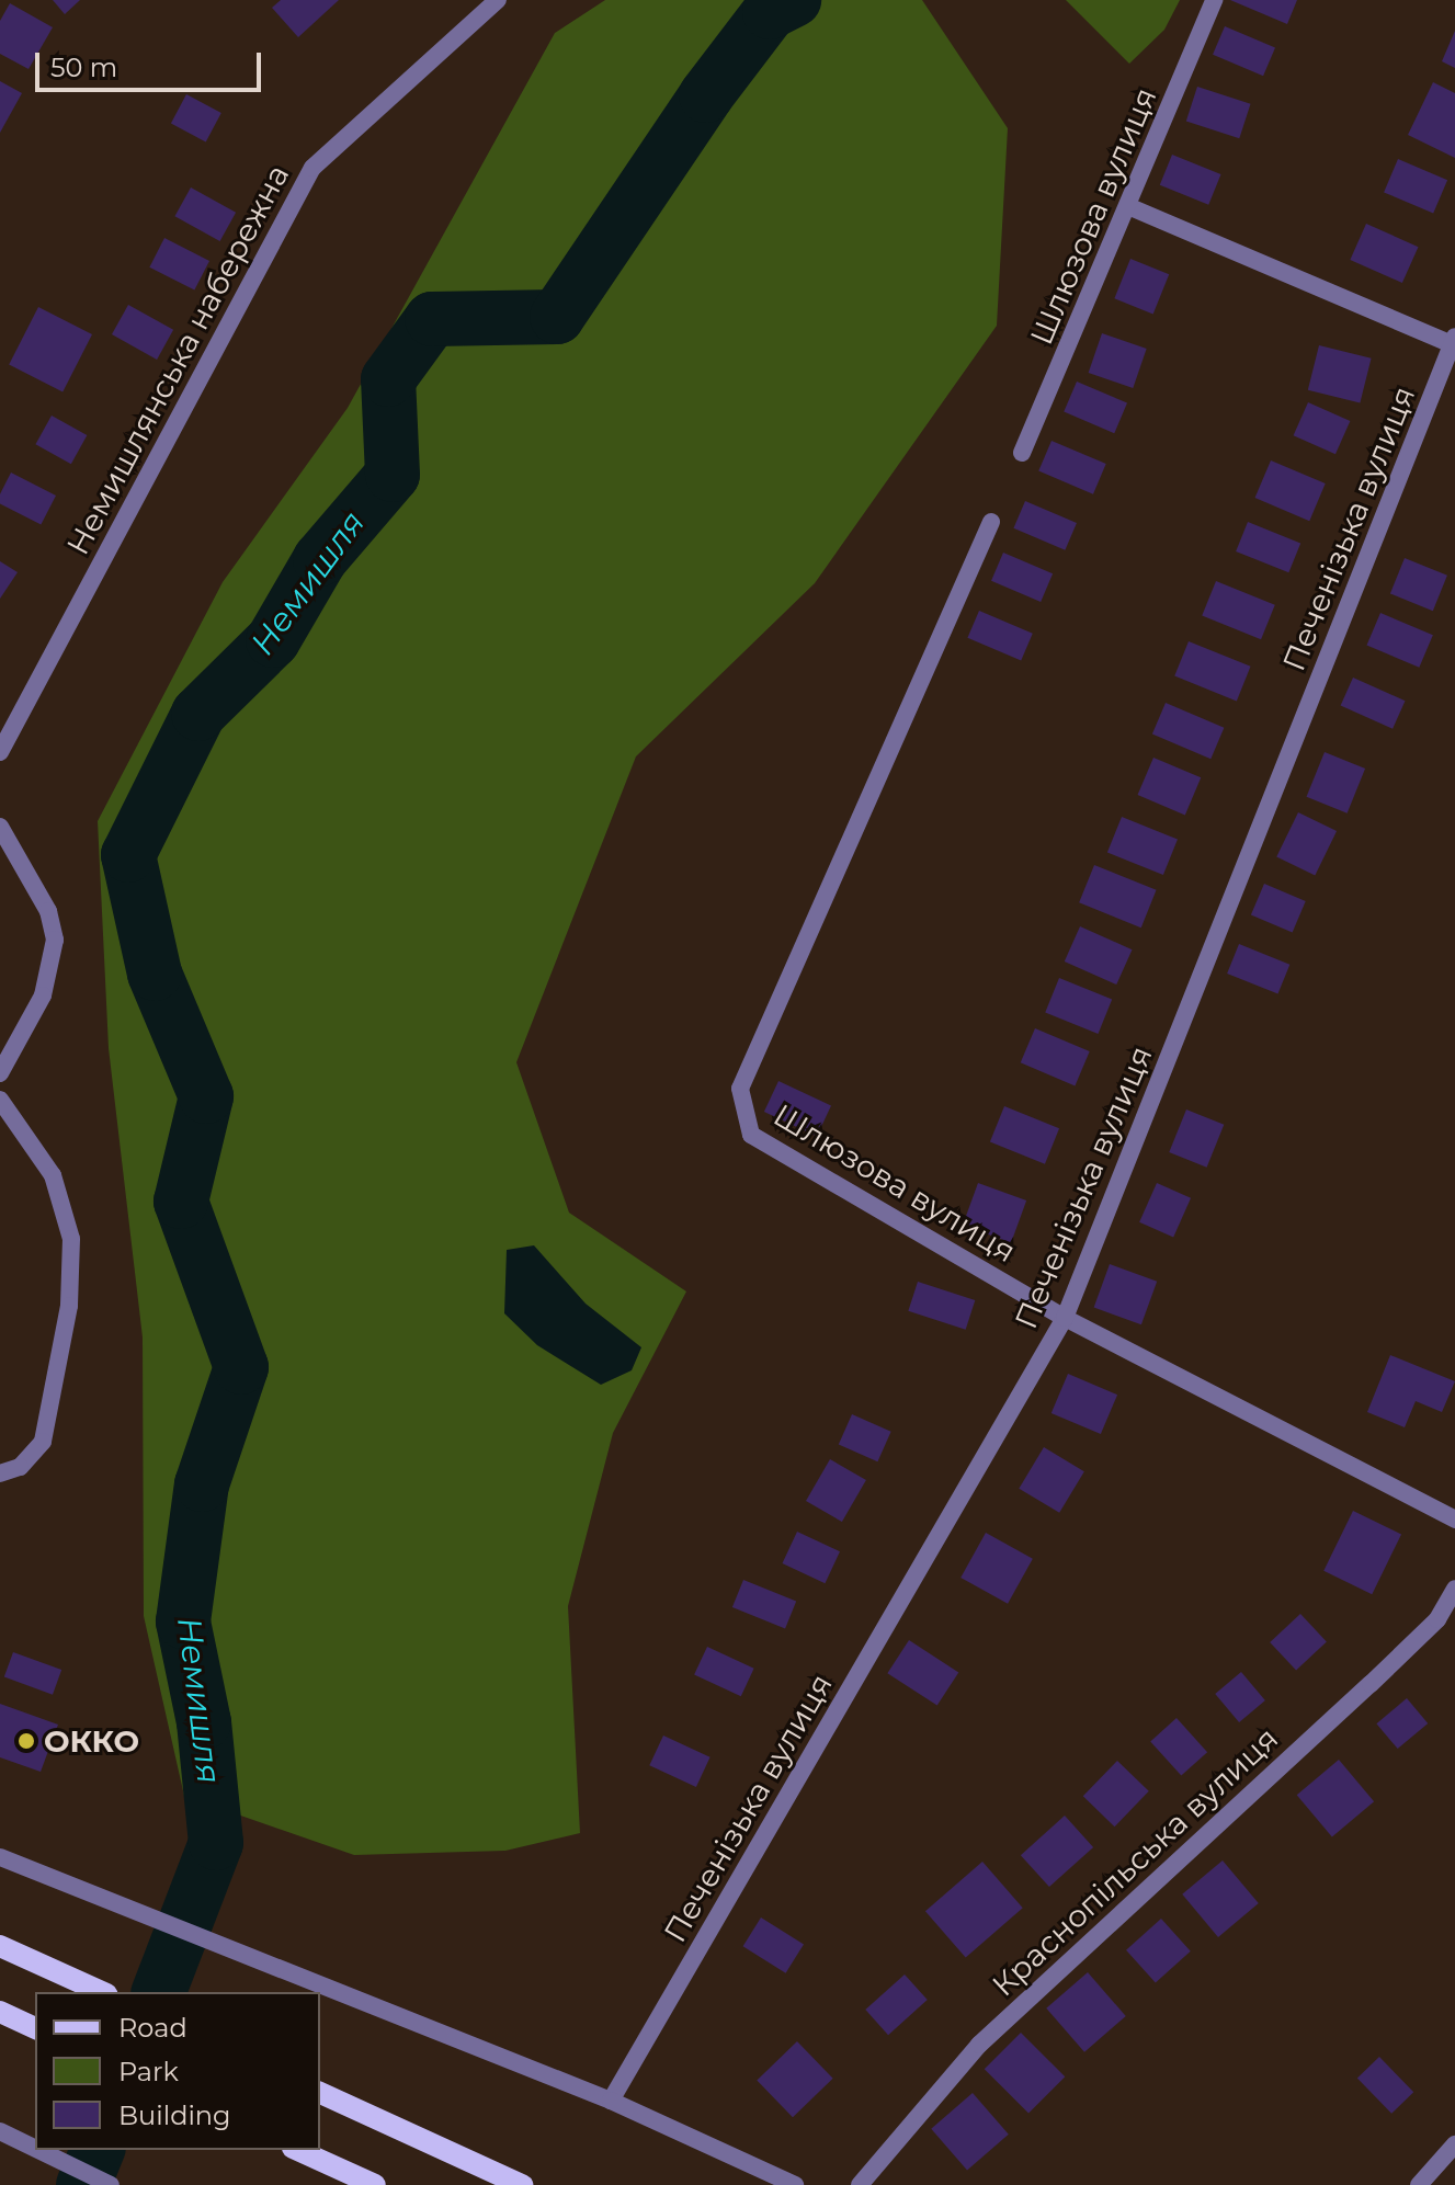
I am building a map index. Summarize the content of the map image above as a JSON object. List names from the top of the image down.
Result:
{
  "streets": {
    "street": [
      "Шлюзова вулиця",
      "Немишлянська набережна",
      "Печенізька вулиця",
      "Краснопільська вулиця"
    ]
  },
  "crossings": [
    ["Шлюзова вулиця", "Печенізька вулиця"]
  ],
  "water": ["Немишля"],
  "places": ["ОККО"],
  "legend": ["Road", "Park", "Building"],
  "scale_bar": "50 m"
}
